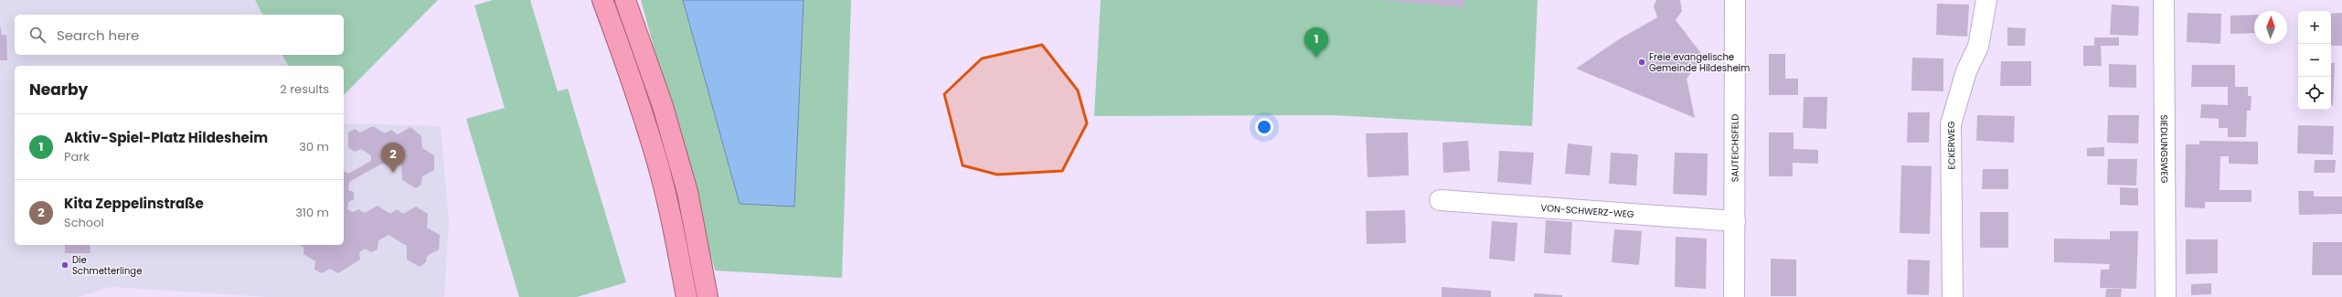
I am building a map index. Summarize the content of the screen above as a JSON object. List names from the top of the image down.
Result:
{
  "streets": {
    "street": [
      "ECKERWEG",
      "SIEDLUNGSWEG",
      "SAUTEICHSFELD",
      "VON-SCHWERZ-WEG"
    ]
  },
  "crossings": [
    ["SAUTEICHSFELD", "VON-SCHWERZ-WEG"]
  ],
  "places": ["Freie evangelische Gemeinde Hildesheim", "Die Schmetterlinge"],
  "north": "top",
  "page": {
    "map_buttons": ["+", "−"],
    "search": "Search here",
    "pins": ["1", "2"],
    "heading": ["Nearby", "2 results"],
    "list": [
      {
        "mark": "1",
        "name": "Aktiv-Spiel-Platz Hildesheim",
        "note": "Park",
        "value": "30 m"
      },
      {
        "mark": "2",
        "name": "Kita Zeppelinstraße",
        "note": "School",
        "value": "310 m"
      }
    ]
  }
}
